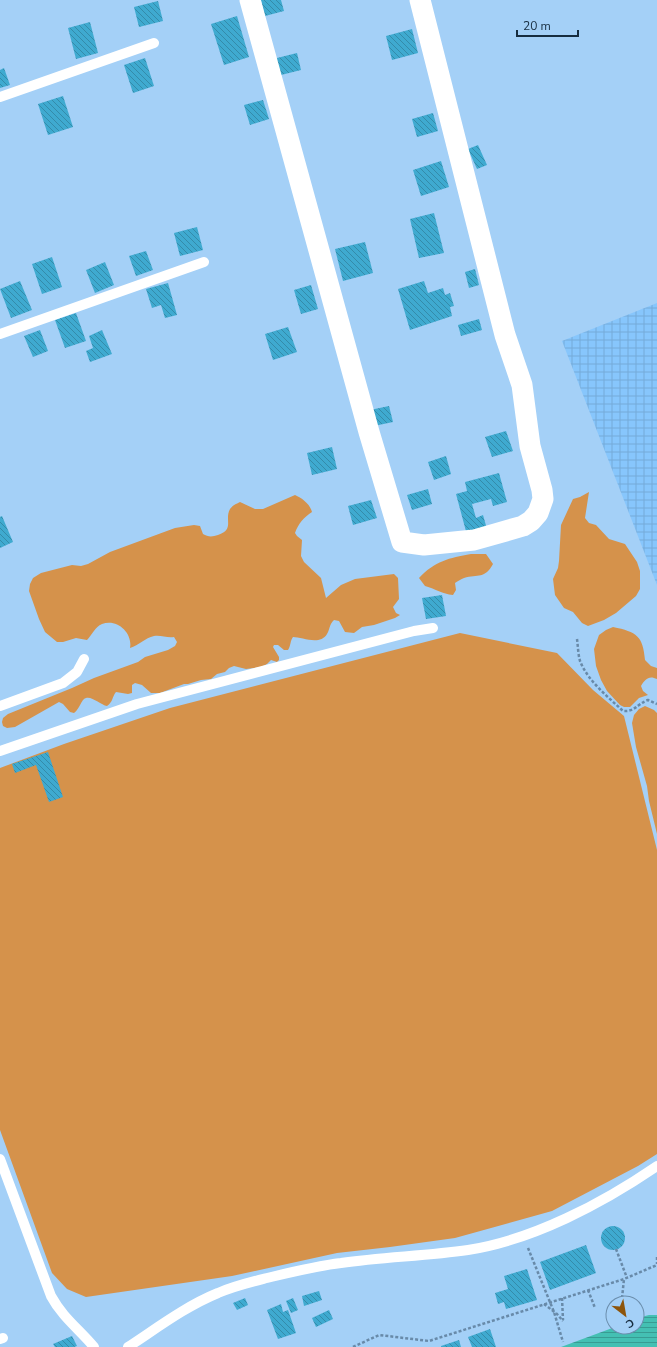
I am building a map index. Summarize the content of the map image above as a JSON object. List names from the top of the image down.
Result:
{
  "scale_bar": "20 m",
  "north": "bottom right"
}
